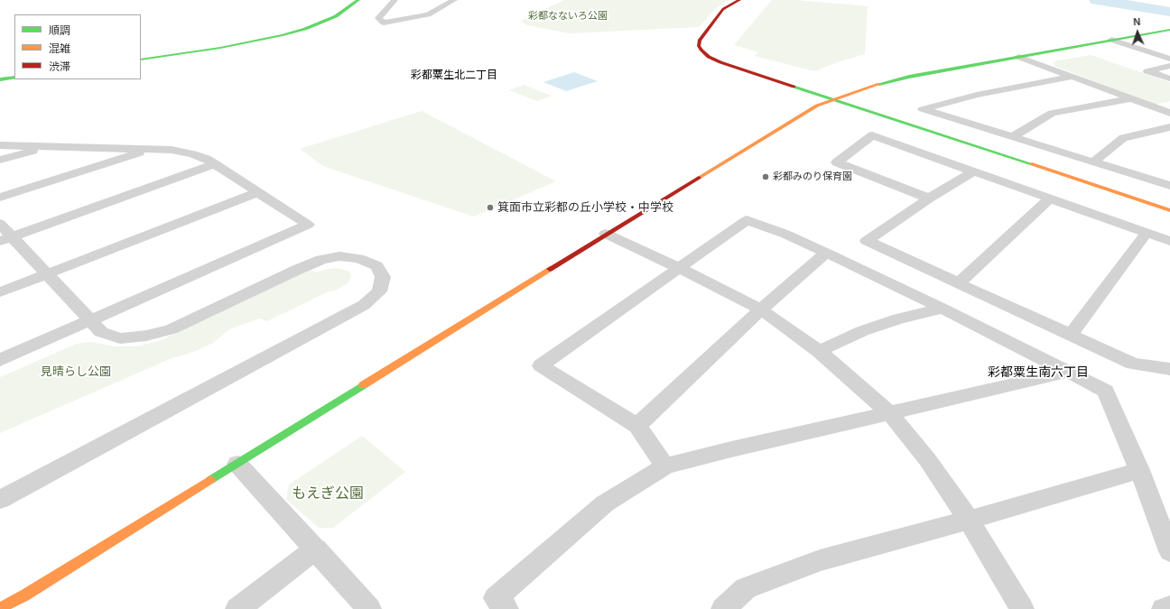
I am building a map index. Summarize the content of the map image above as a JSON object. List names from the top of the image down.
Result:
{
  "districts": ["彩都粟生北二丁目", "彩都粟生南六丁目"],
  "parks": ["彩都なないろ公園", "見晴らし公園", "もえぎ公園"],
  "places": ["彩都みのり保育園", "箕面市立彩都の丘小学校・中学校"],
  "legend": ["順調", "混雑", "渋滞"],
  "north": "top"
}
